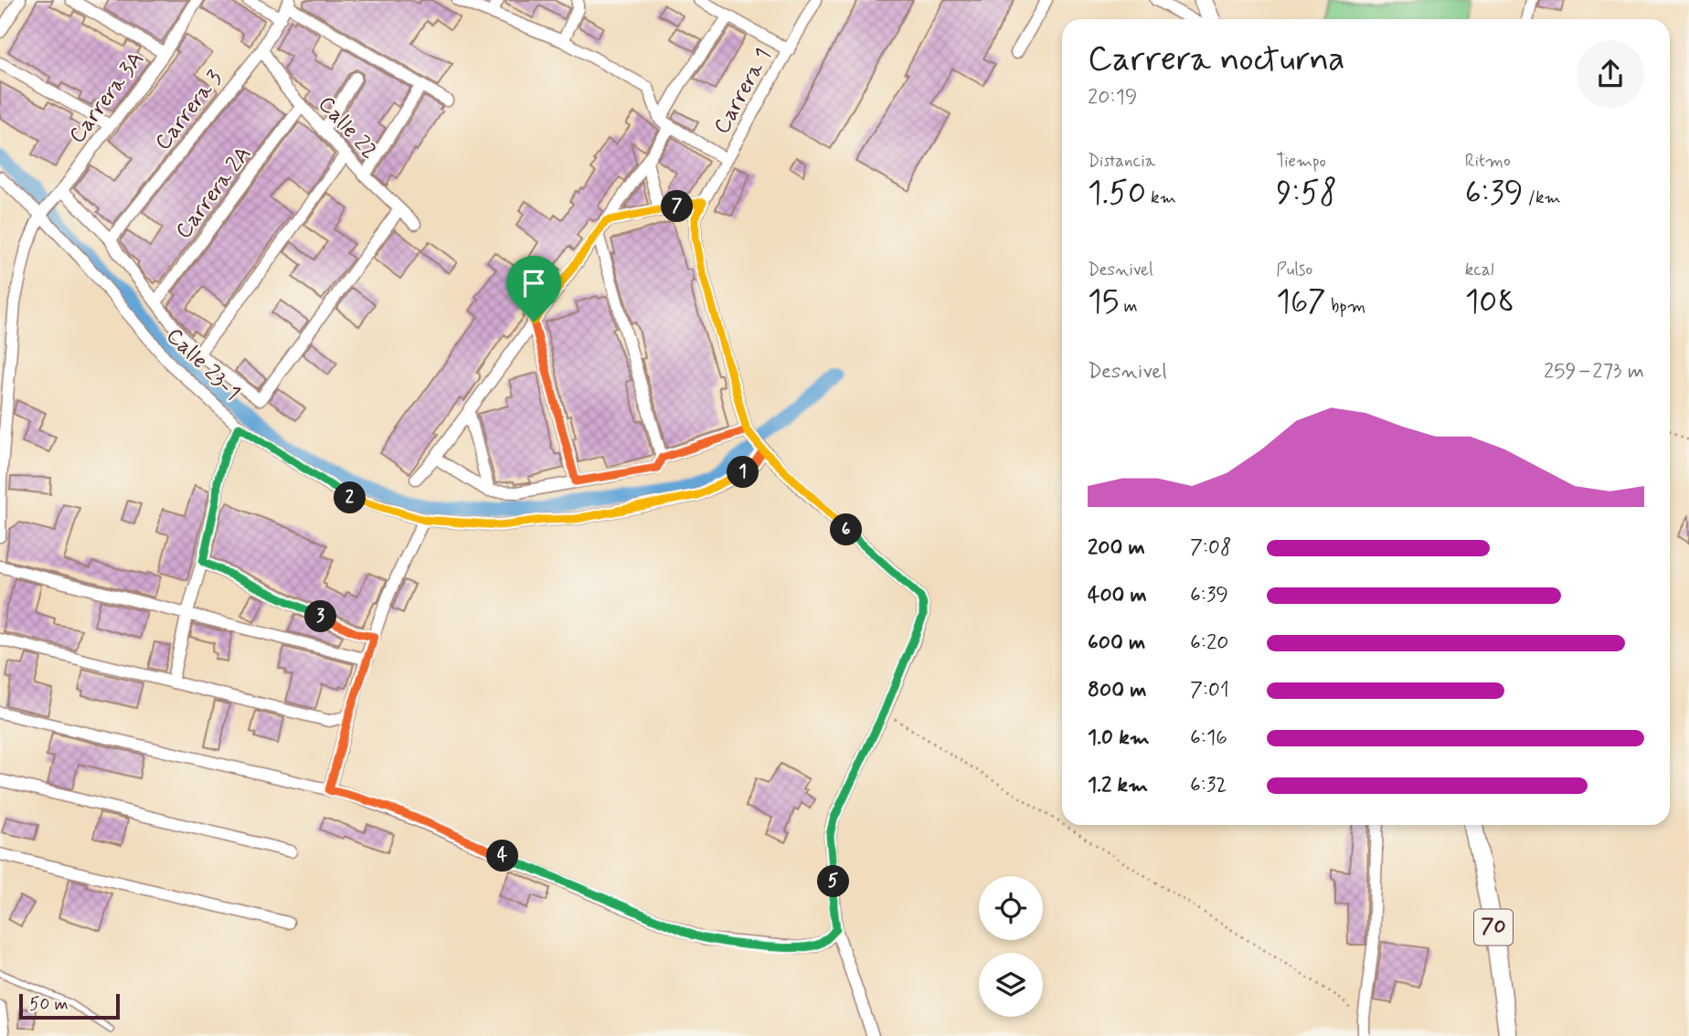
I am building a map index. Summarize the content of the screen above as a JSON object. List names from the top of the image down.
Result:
{
  "streets": {
    "main road": ["70"],
    "street": [
      "Carrera 1",
      "Carrera 3A",
      "Carrera 3",
      "Calle 22",
      "Carrera 2A",
      "Calle 23-1"
    ]
  },
  "crossings": [
    ["Carrera 3A", "Calle 23-1"],
    ["Carrera 3", "Calle 22"],
    ["Calle 22", "Carrera 2A"]
  ],
  "scale_bar": "50 m",
  "page": {
    "heading": ["Carrera nocturna", "20:19"],
    "stats": [
      ["Distancia", "1.50 km"],
      ["Tiempo", "9:58"],
      ["Ritmo", "6:39 /km"],
      ["Desnivel", "15 m"],
      ["Pulso", "167 bpm"],
      ["kcal", "108"]
    ],
    "pins": [
      "7",
      "1",
      "2",
      "6",
      "3",
      "4",
      "5"
    ],
    "chart": ["Desnivel", "259–273 m"],
    "list": [
      {
        "name": "200 m",
        "note": "7:08"
      },
      {
        "name": "400 m",
        "note": "6:39"
      },
      {
        "name": "600 m",
        "note": "6:20"
      },
      {
        "name": "800 m",
        "note": "7:01"
      },
      {
        "name": "1.0 km",
        "note": "6:16"
      },
      {
        "name": "1.2 km",
        "note": "6:32"
      }
    ],
    "scale": "50 m"
  }
}
